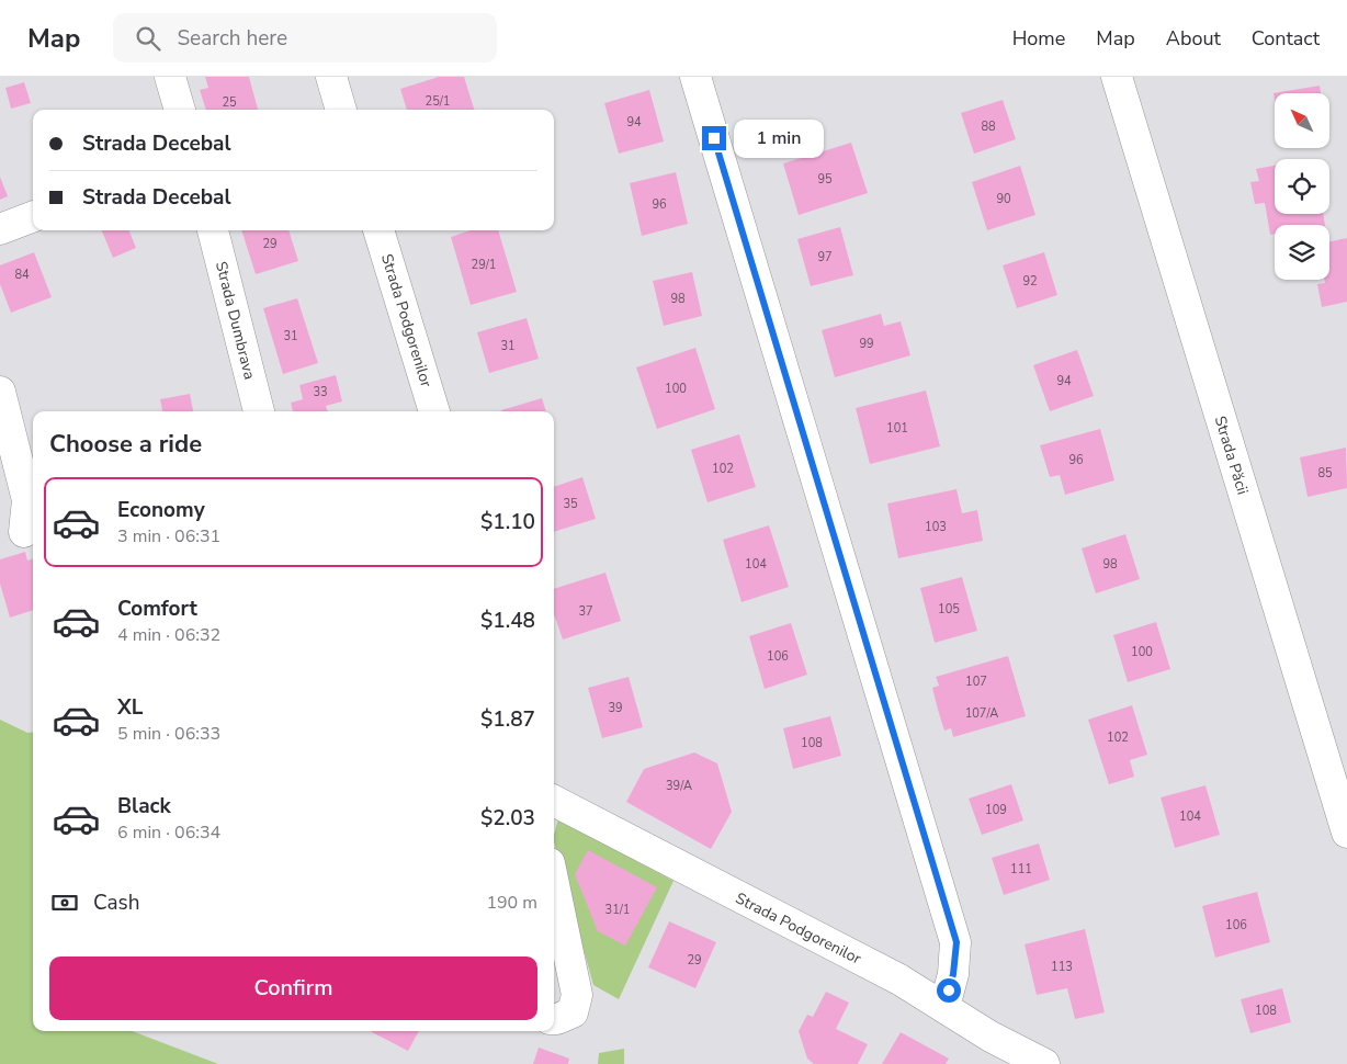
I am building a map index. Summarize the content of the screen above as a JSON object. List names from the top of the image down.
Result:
{
  "streets": {
    "street": ["Strada Dumbrava", "Strada Podgorenilor", "Strada Păcii"]
  },
  "house_numbers": [
    "25/1",
    "25",
    "94",
    "88",
    "95",
    "90",
    "96",
    "29",
    "97",
    "29/1",
    "84",
    "92",
    "98",
    "31",
    "99",
    "31",
    "94",
    "100",
    "33",
    "101",
    "96",
    "102",
    "85",
    "35",
    "103",
    "104",
    "98",
    "105",
    "37",
    "100",
    "106",
    "107",
    "39",
    "107/A",
    "102",
    "108",
    "39/A",
    "109",
    "104",
    "111",
    "31/1",
    "106",
    "29",
    "113",
    "108"
  ],
  "north": "top left",
  "page": {
    "header": "Map",
    "search": "Search here",
    "nav": [
      "Home",
      "Map",
      "About",
      "Contact"
    ],
    "banner": ["Strada Decebal", "Strada Decebal"],
    "bubble": "1 min",
    "heading": "Choose a ride",
    "list": [
      {
        "name": "Economy",
        "note": "3 min · 06:31",
        "value": "$1.10"
      },
      {
        "name": "Comfort",
        "note": "4 min · 06:32",
        "value": "$1.48"
      },
      {
        "name": "XL",
        "note": "5 min · 06:33",
        "value": "$1.87"
      },
      {
        "name": "Black",
        "note": "6 min · 06:34",
        "value": "$2.03"
      }
    ],
    "pay": ["Cash", "190 m"],
    "buttons": "Confirm"
  }
}
